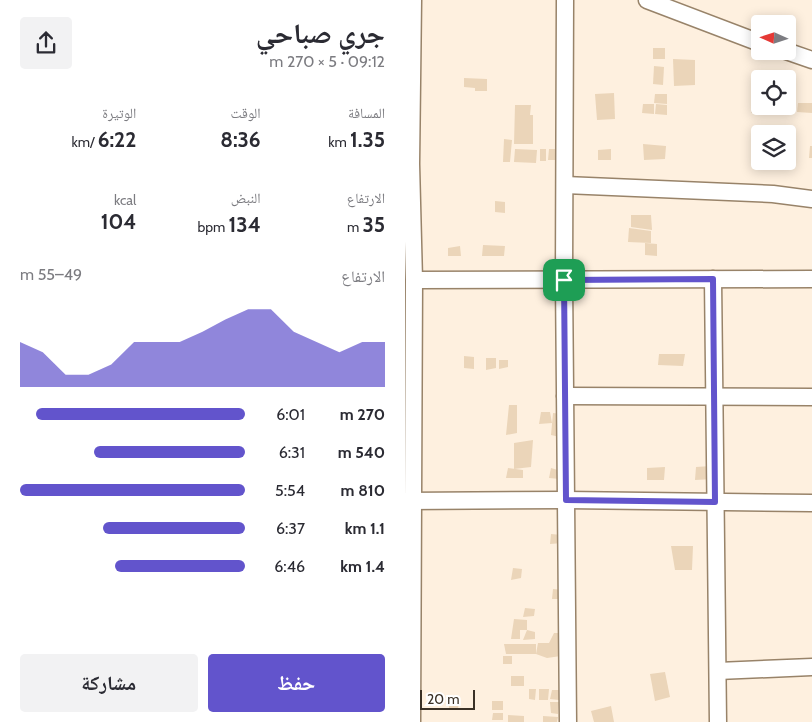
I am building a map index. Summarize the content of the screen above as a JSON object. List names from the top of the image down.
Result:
{
  "scale_bar": "20 m",
  "north": "left",
  "page": {
    "heading": ["جري صباحي", "09:12 · 5 × 270 m"],
    "stats": [
      ["المسافة", "1.35 km"],
      ["الوقت", "8:36"],
      ["الوتيرة", "6:22 /km"],
      ["الارتفاع", "35 m"],
      ["النبض", "134 bpm"],
      ["kcal", "104"]
    ],
    "chart": ["الارتفاع", "49–55 m"],
    "list": [
      {
        "name": "270 m",
        "note": "6:01"
      },
      {
        "name": "540 m",
        "note": "6:31"
      },
      {
        "name": "810 m",
        "note": "5:54"
      },
      {
        "name": "1.1 km",
        "note": "6:37"
      },
      {
        "name": "1.4 km",
        "note": "6:46"
      }
    ],
    "buttons": ["حفظ", "مشاركة"],
    "scale": "20 m"
  }
}
